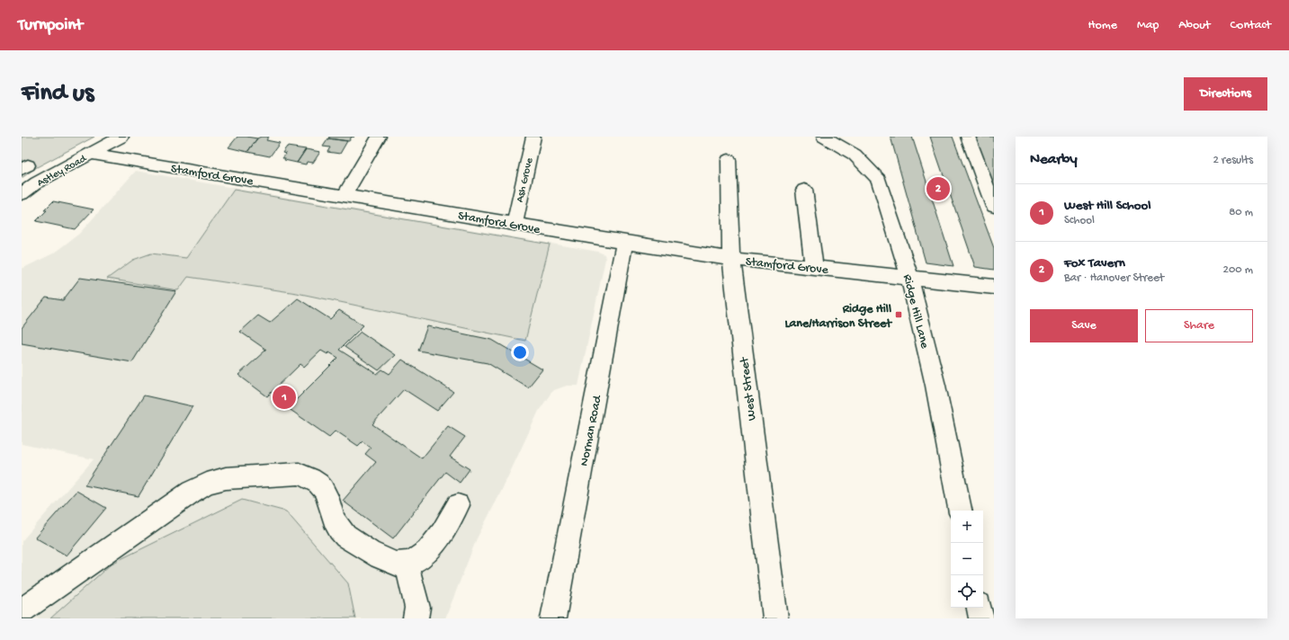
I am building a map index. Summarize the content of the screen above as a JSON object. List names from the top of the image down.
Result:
{
  "streets": {
    "street": [
      "Astley Road",
      "Stamford Grove",
      "Ash Grove",
      "Ridge Hill Lane",
      "West Street",
      "Norman Road"
    ]
  },
  "crossings": [
    ["Astley Road", "Stamford Grove"],
    ["Stamford Grove", "Ash Grove"],
    ["Stamford Grove", "Ridge Hill Lane"],
    ["Stamford Grove", "West Street"],
    ["Stamford Grove", "Norman Road"]
  ],
  "places": {
    "transit": ["Ridge Hill Lane/Harrison Street"]
  },
  "page": {
    "header": "Turnpoint",
    "nav": [
      "Home",
      "Map",
      "About",
      "Contact"
    ],
    "buttons": [
      "Directions",
      ["Save", "Share"]
    ],
    "title": "Find us",
    "heading": ["Nearby", "2 results"],
    "pins": ["2", "1"],
    "list": [
      {
        "mark": "1",
        "name": "West Hill School",
        "note": "School",
        "value": "80 m"
      },
      {
        "mark": "2",
        "name": "Fox Tavern",
        "note": "Bar · Hanover Street",
        "value": "200 m"
      }
    ],
    "map_buttons": ["+", "−"]
  }
}
